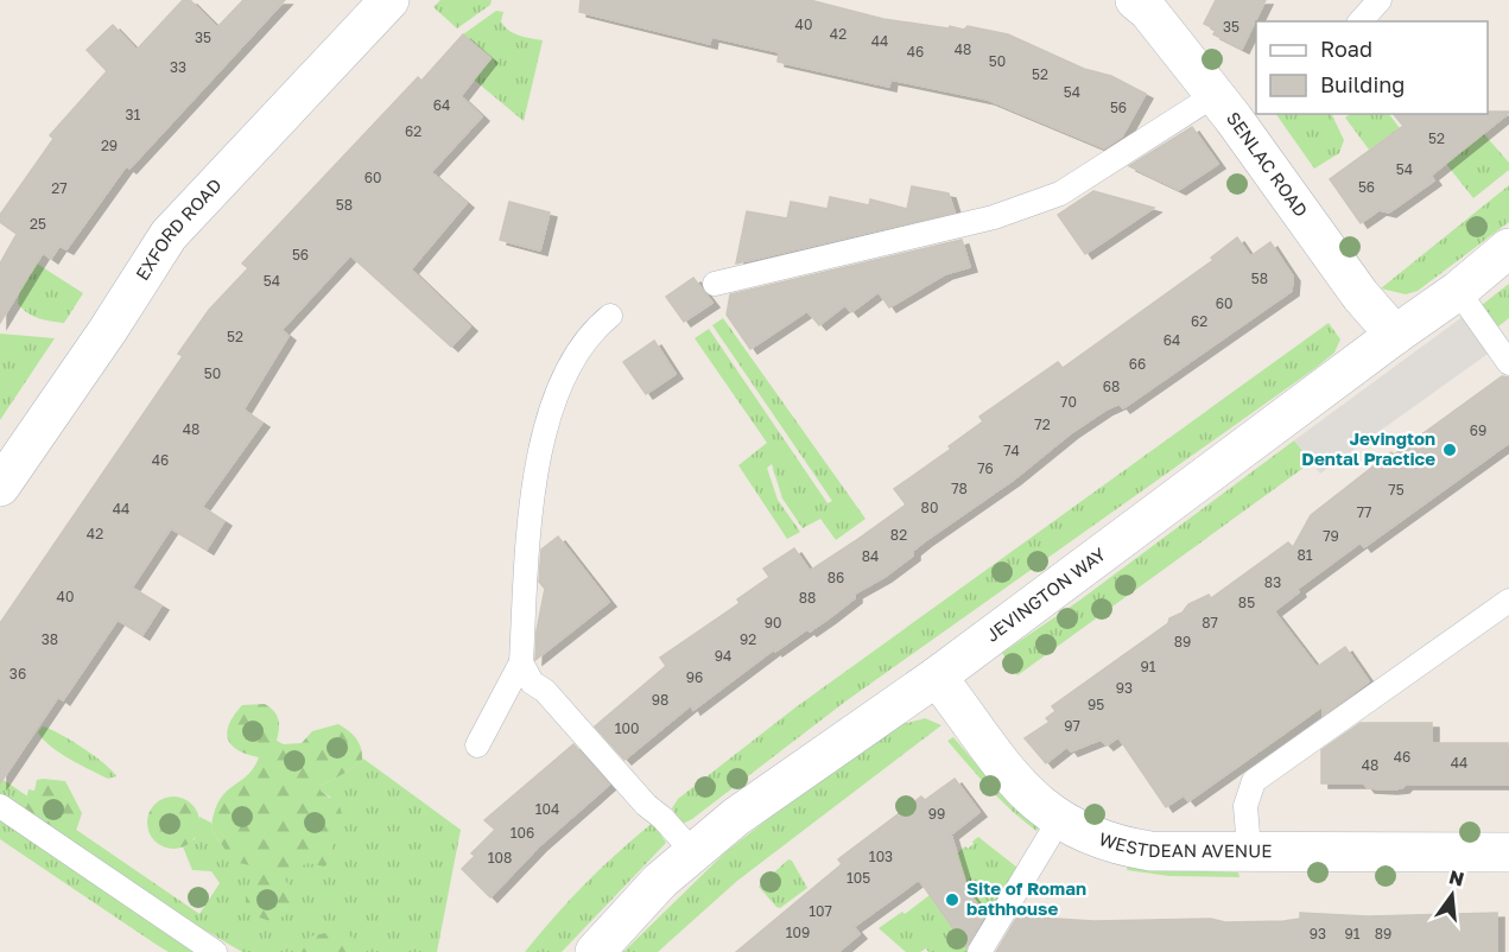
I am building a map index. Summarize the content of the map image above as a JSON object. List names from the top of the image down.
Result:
{
  "streets": {
    "street": [
      "SENLAC ROAD",
      "EXFORD ROAD",
      "JEVINGTON WAY",
      "WESTDEAN AVENUE"
    ]
  },
  "crossings": [
    ["SENLAC ROAD", "JEVINGTON WAY"],
    ["JEVINGTON WAY", "WESTDEAN AVENUE"]
  ],
  "places": ["Jevington Dental Practice", "Site of Roman bathhouse"],
  "house_numbers": [
    "40",
    "35",
    "42",
    "35",
    "44",
    "48",
    "46",
    "50",
    "33",
    "52",
    "54",
    "64",
    "56",
    "31",
    "62",
    "52",
    "29",
    "54",
    "60",
    "56",
    "27",
    "58",
    "25",
    "56",
    "58",
    "54",
    "60",
    "62",
    "52",
    "64",
    "66",
    "50",
    "68",
    "70",
    "72",
    "48",
    "69",
    "74",
    "46",
    "76",
    "78",
    "75",
    "80",
    "44",
    "77",
    "42",
    "82",
    "79",
    "81",
    "84",
    "86",
    "83",
    "40",
    "88",
    "85",
    "90",
    "87",
    "38",
    "92",
    "89",
    "94",
    "91",
    "36",
    "96",
    "93",
    "98",
    "95",
    "97",
    "100",
    "46",
    "44",
    "48",
    "104",
    "99",
    "106",
    "103",
    "108",
    "105",
    "107",
    "109",
    "93",
    "91",
    "89"
  ],
  "legend": ["Road", "Building"],
  "north": "top"
}
